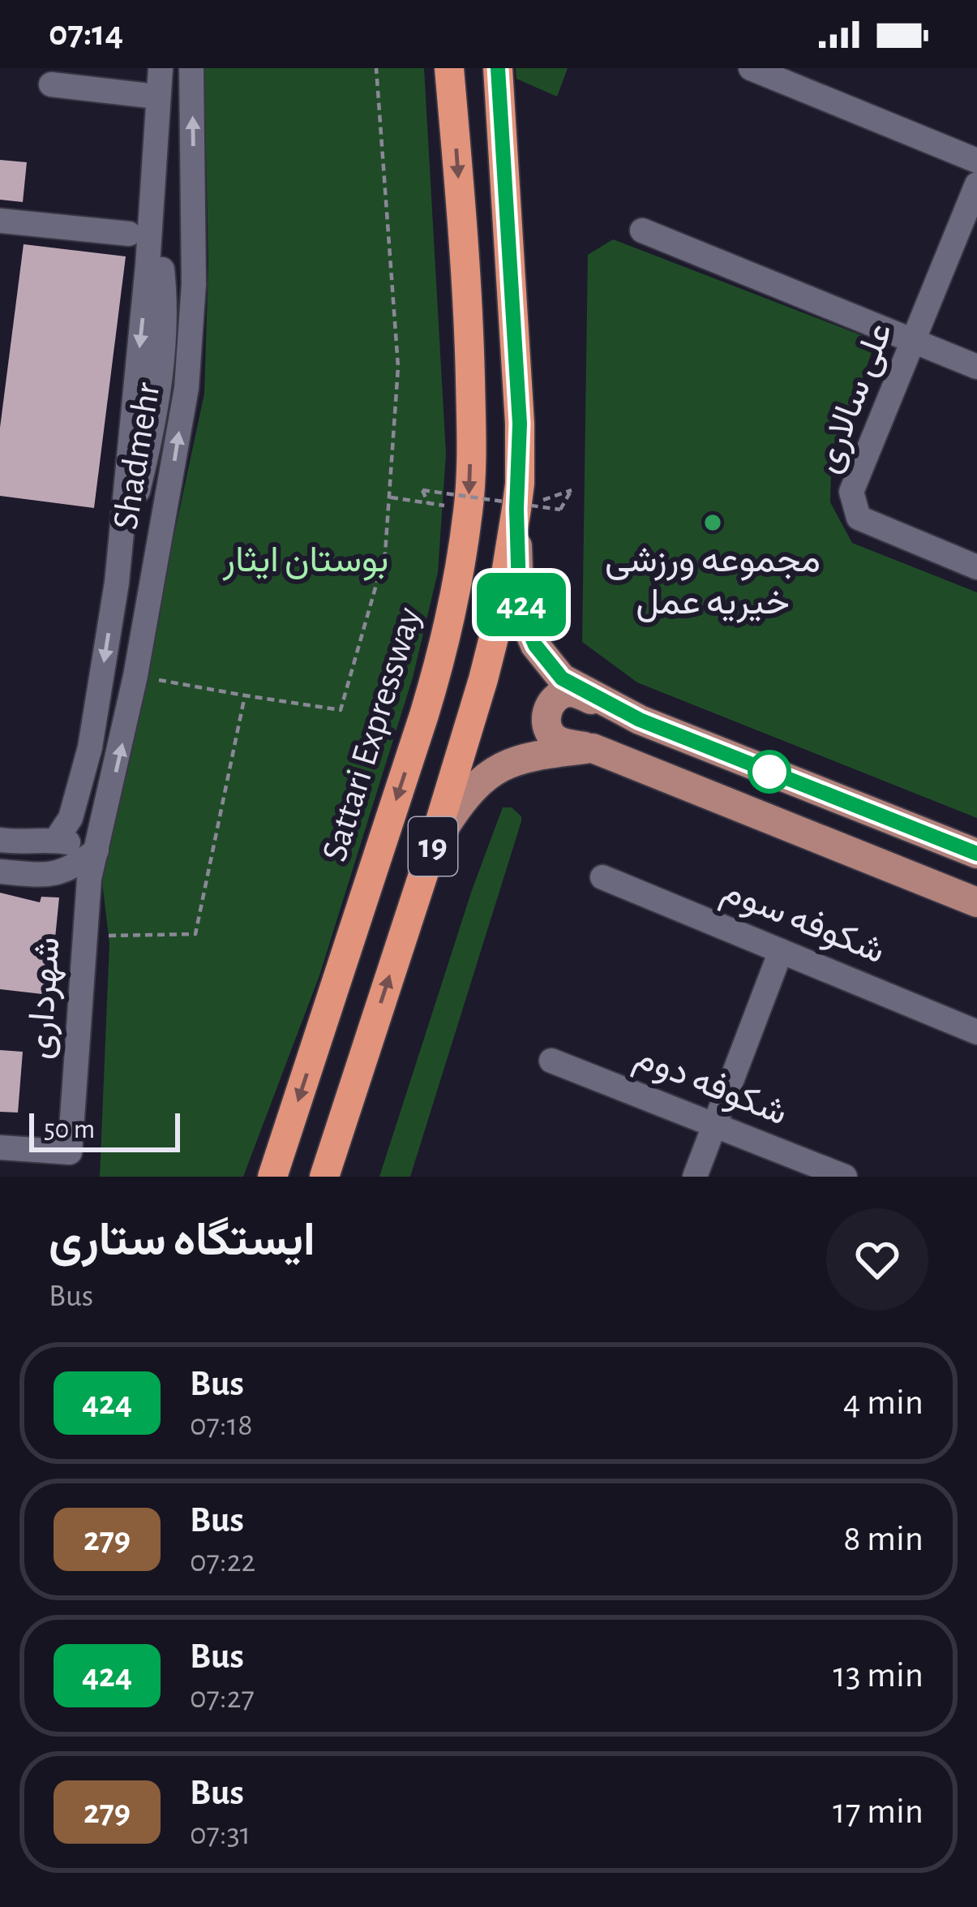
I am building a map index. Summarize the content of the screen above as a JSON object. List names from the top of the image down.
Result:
{
  "streets": {
    "highway": ["Sattari Expressway", "19"],
    "street": [
      "علی سالاری",
      "Shadmehr",
      "شکوفه سوم",
      "شهرداری",
      "شکوفه دوم"
    ]
  },
  "crossings": [
    ["Shadmehr", "شهرداری"]
  ],
  "parks": ["بوستان ایثار"],
  "places": ["مجموعه ورزشی خیریه عمل"],
  "lines": ["bus line 424"],
  "scale_bar": "50 m",
  "page": {
    "status": "07:14",
    "on_map": "424",
    "scale": "50 m",
    "heading": ["ایستگاه ستاری", "Bus"],
    "list": [
      {
        "mark": "424",
        "name": "Bus",
        "note": "07:18",
        "value": "4 min"
      },
      {
        "mark": "279",
        "name": "Bus",
        "note": "07:22",
        "value": "8 min"
      },
      {
        "mark": "424",
        "name": "Bus",
        "note": "07:27",
        "value": "13 min"
      },
      {
        "mark": "279",
        "name": "Bus",
        "note": "07:31",
        "value": "17 min"
      }
    ]
  }
}
